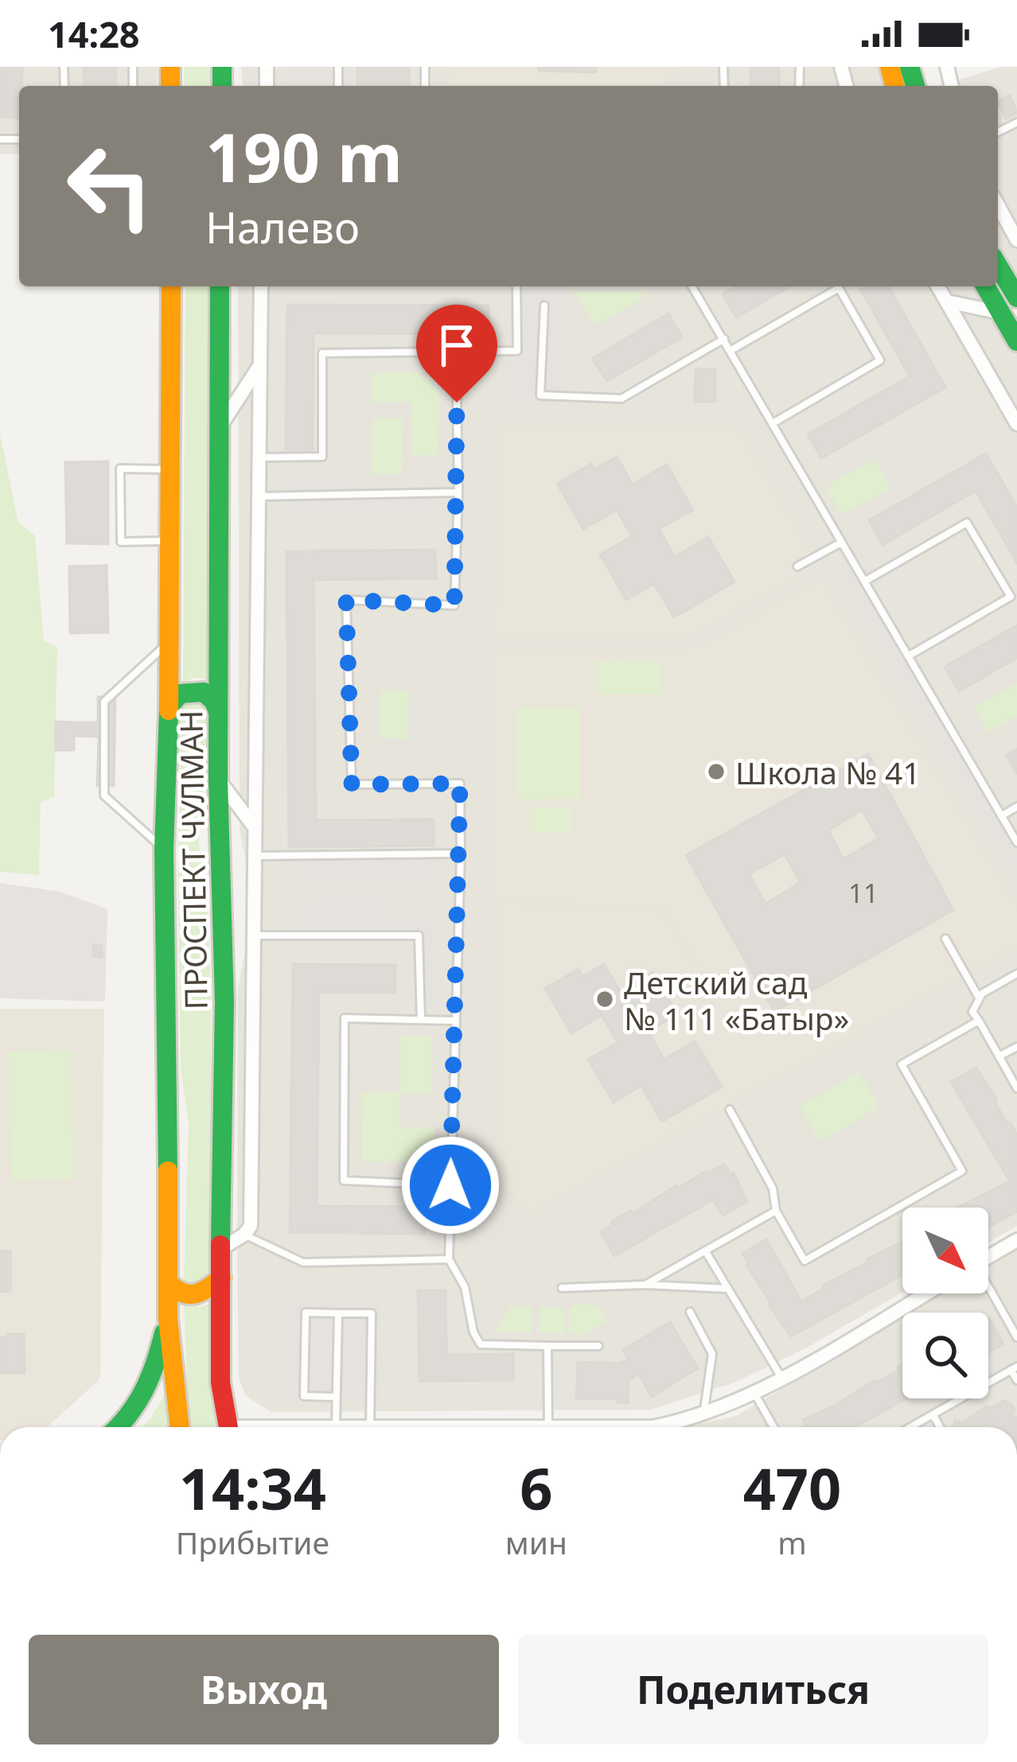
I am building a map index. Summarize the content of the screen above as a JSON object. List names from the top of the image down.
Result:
{
  "streets": {
    "main road": ["ПРОСПЕКТ ЧУЛМАН"]
  },
  "places": ["Школа № 41", "Детский сад № 111 «Батыр»"],
  "house_numbers": ["11"],
  "north": "bottom right",
  "page": {
    "status": "14:28",
    "turn": ["190 m", "Налево"],
    "eta": [
      "14:34",
      "Прибытие",
      "6",
      "мин",
      "470",
      "m"
    ],
    "buttons": ["Выход", "Поделиться"]
  }
}
